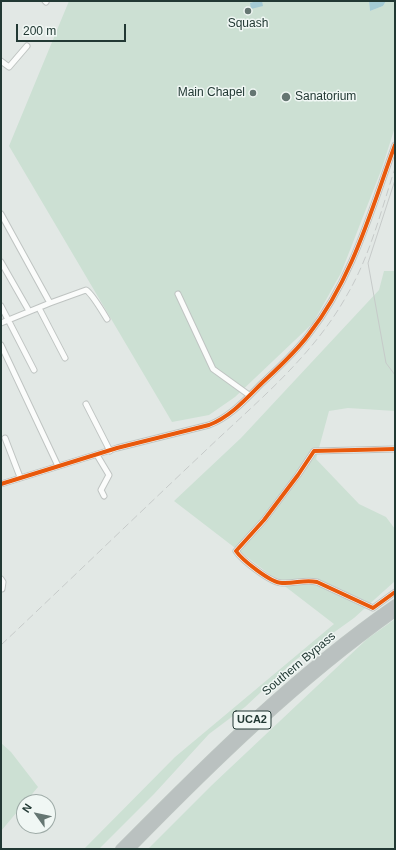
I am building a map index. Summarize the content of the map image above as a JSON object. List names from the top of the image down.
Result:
{
  "streets": {
    "highway": ["Southern Bypass", "UCA2"]
  },
  "places": ["Squash", "Main Chapel", "Sanatorium"],
  "scale_bar": "200 m",
  "north": "top left"
}
